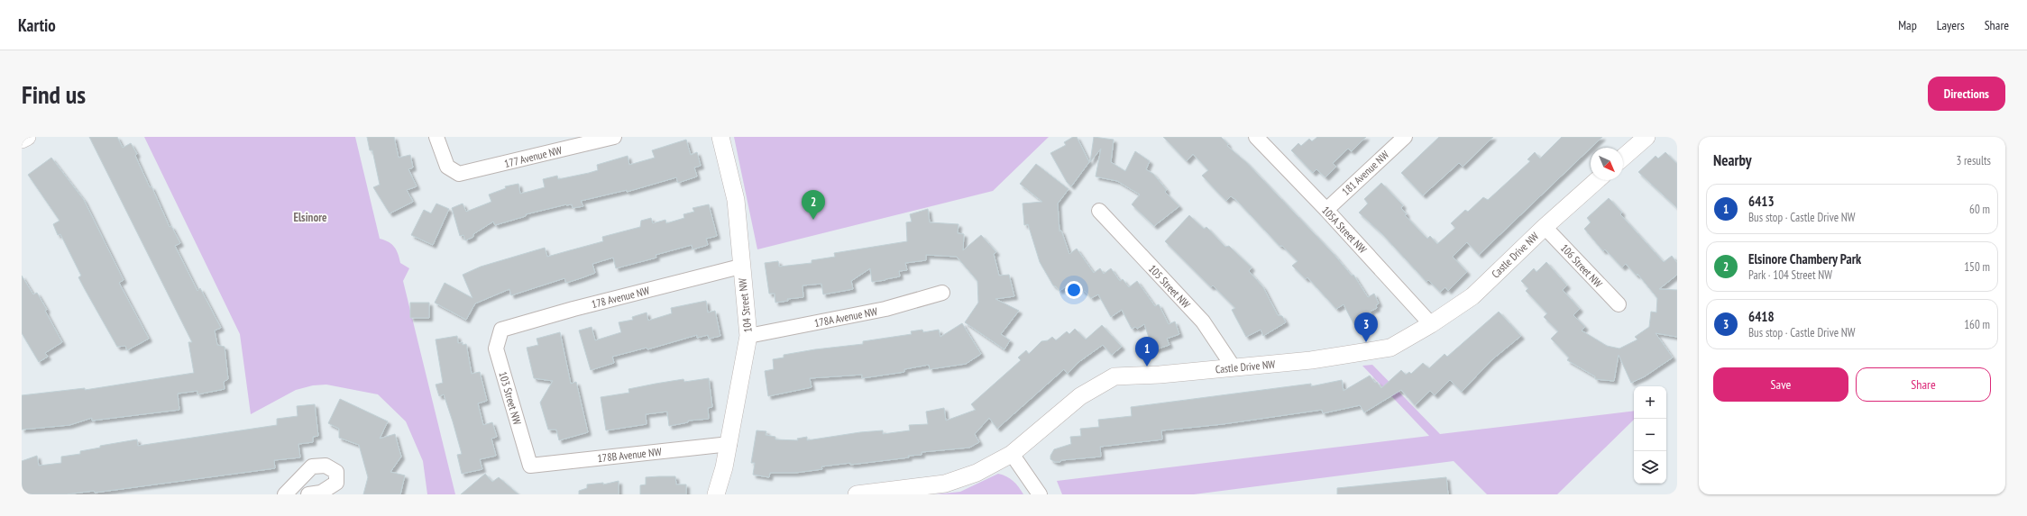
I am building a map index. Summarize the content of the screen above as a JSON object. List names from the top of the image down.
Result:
{
  "streets": {
    "street": [
      "177 Avenue NW",
      "181 Avenue NW",
      "105A Street NW",
      "Castle Drive NW",
      "106 Street NW",
      "105 Street NW",
      "178 Avenue NW",
      "104 Street NW",
      "178A Avenue NW",
      "103 Street NW",
      "178B Avenue NW"
    ]
  },
  "crossings": [
    ["181 Avenue NW", "105A Street NW"],
    ["105A Street NW", "Castle Drive NW"],
    ["Castle Drive NW", "106 Street NW"],
    ["Castle Drive NW", "105 Street NW"],
    ["178 Avenue NW", "104 Street NW"],
    ["178 Avenue NW", "103 Street NW"],
    ["104 Street NW", "178A Avenue NW"],
    ["104 Street NW", "178B Avenue NW"],
    ["103 Street NW", "178B Avenue NW"]
  ],
  "districts": ["Elsinore"],
  "north": "bottom right",
  "page": {
    "header": "Kartio",
    "nav": ["Map", "Layers", "Share"],
    "buttons": [
      "Directions",
      ["Save", "Share"]
    ],
    "title": "Find us",
    "heading": ["Nearby", "3 results"],
    "list": [
      {
        "mark": "1",
        "name": "6413",
        "note": "Bus stop · Castle Drive NW",
        "value": "60 m"
      },
      {
        "mark": "2",
        "name": "Elsinore Chambery Park",
        "note": "Park · 104 Street NW",
        "value": "150 m"
      },
      {
        "mark": "3",
        "name": "6418",
        "note": "Bus stop · Castle Drive NW",
        "value": "160 m"
      }
    ],
    "pins": ["2", "3", "1"],
    "map_buttons": ["+", "−"]
  }
}
